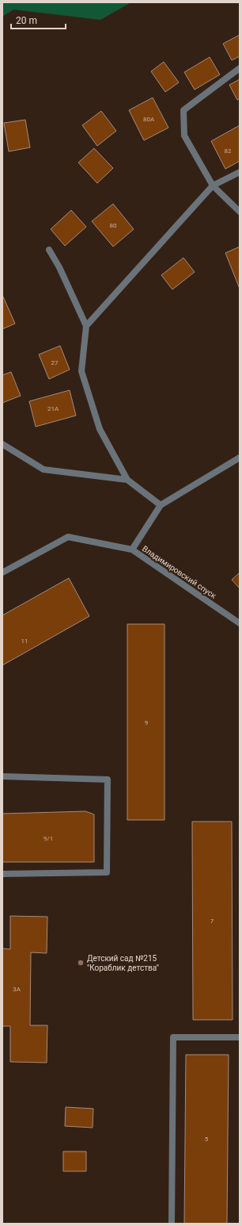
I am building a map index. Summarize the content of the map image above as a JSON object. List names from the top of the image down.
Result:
{
  "streets": {
    "street": ["Владимировский спуск"]
  },
  "places": ["Детский сад №215 \"Кораблик детства\""],
  "house_numbers": [
    "80А",
    "82",
    "80",
    "27",
    "21А",
    "11",
    "9",
    "9/1",
    "7",
    "3А",
    "5"
  ],
  "scale_bar": "20 m"
}
